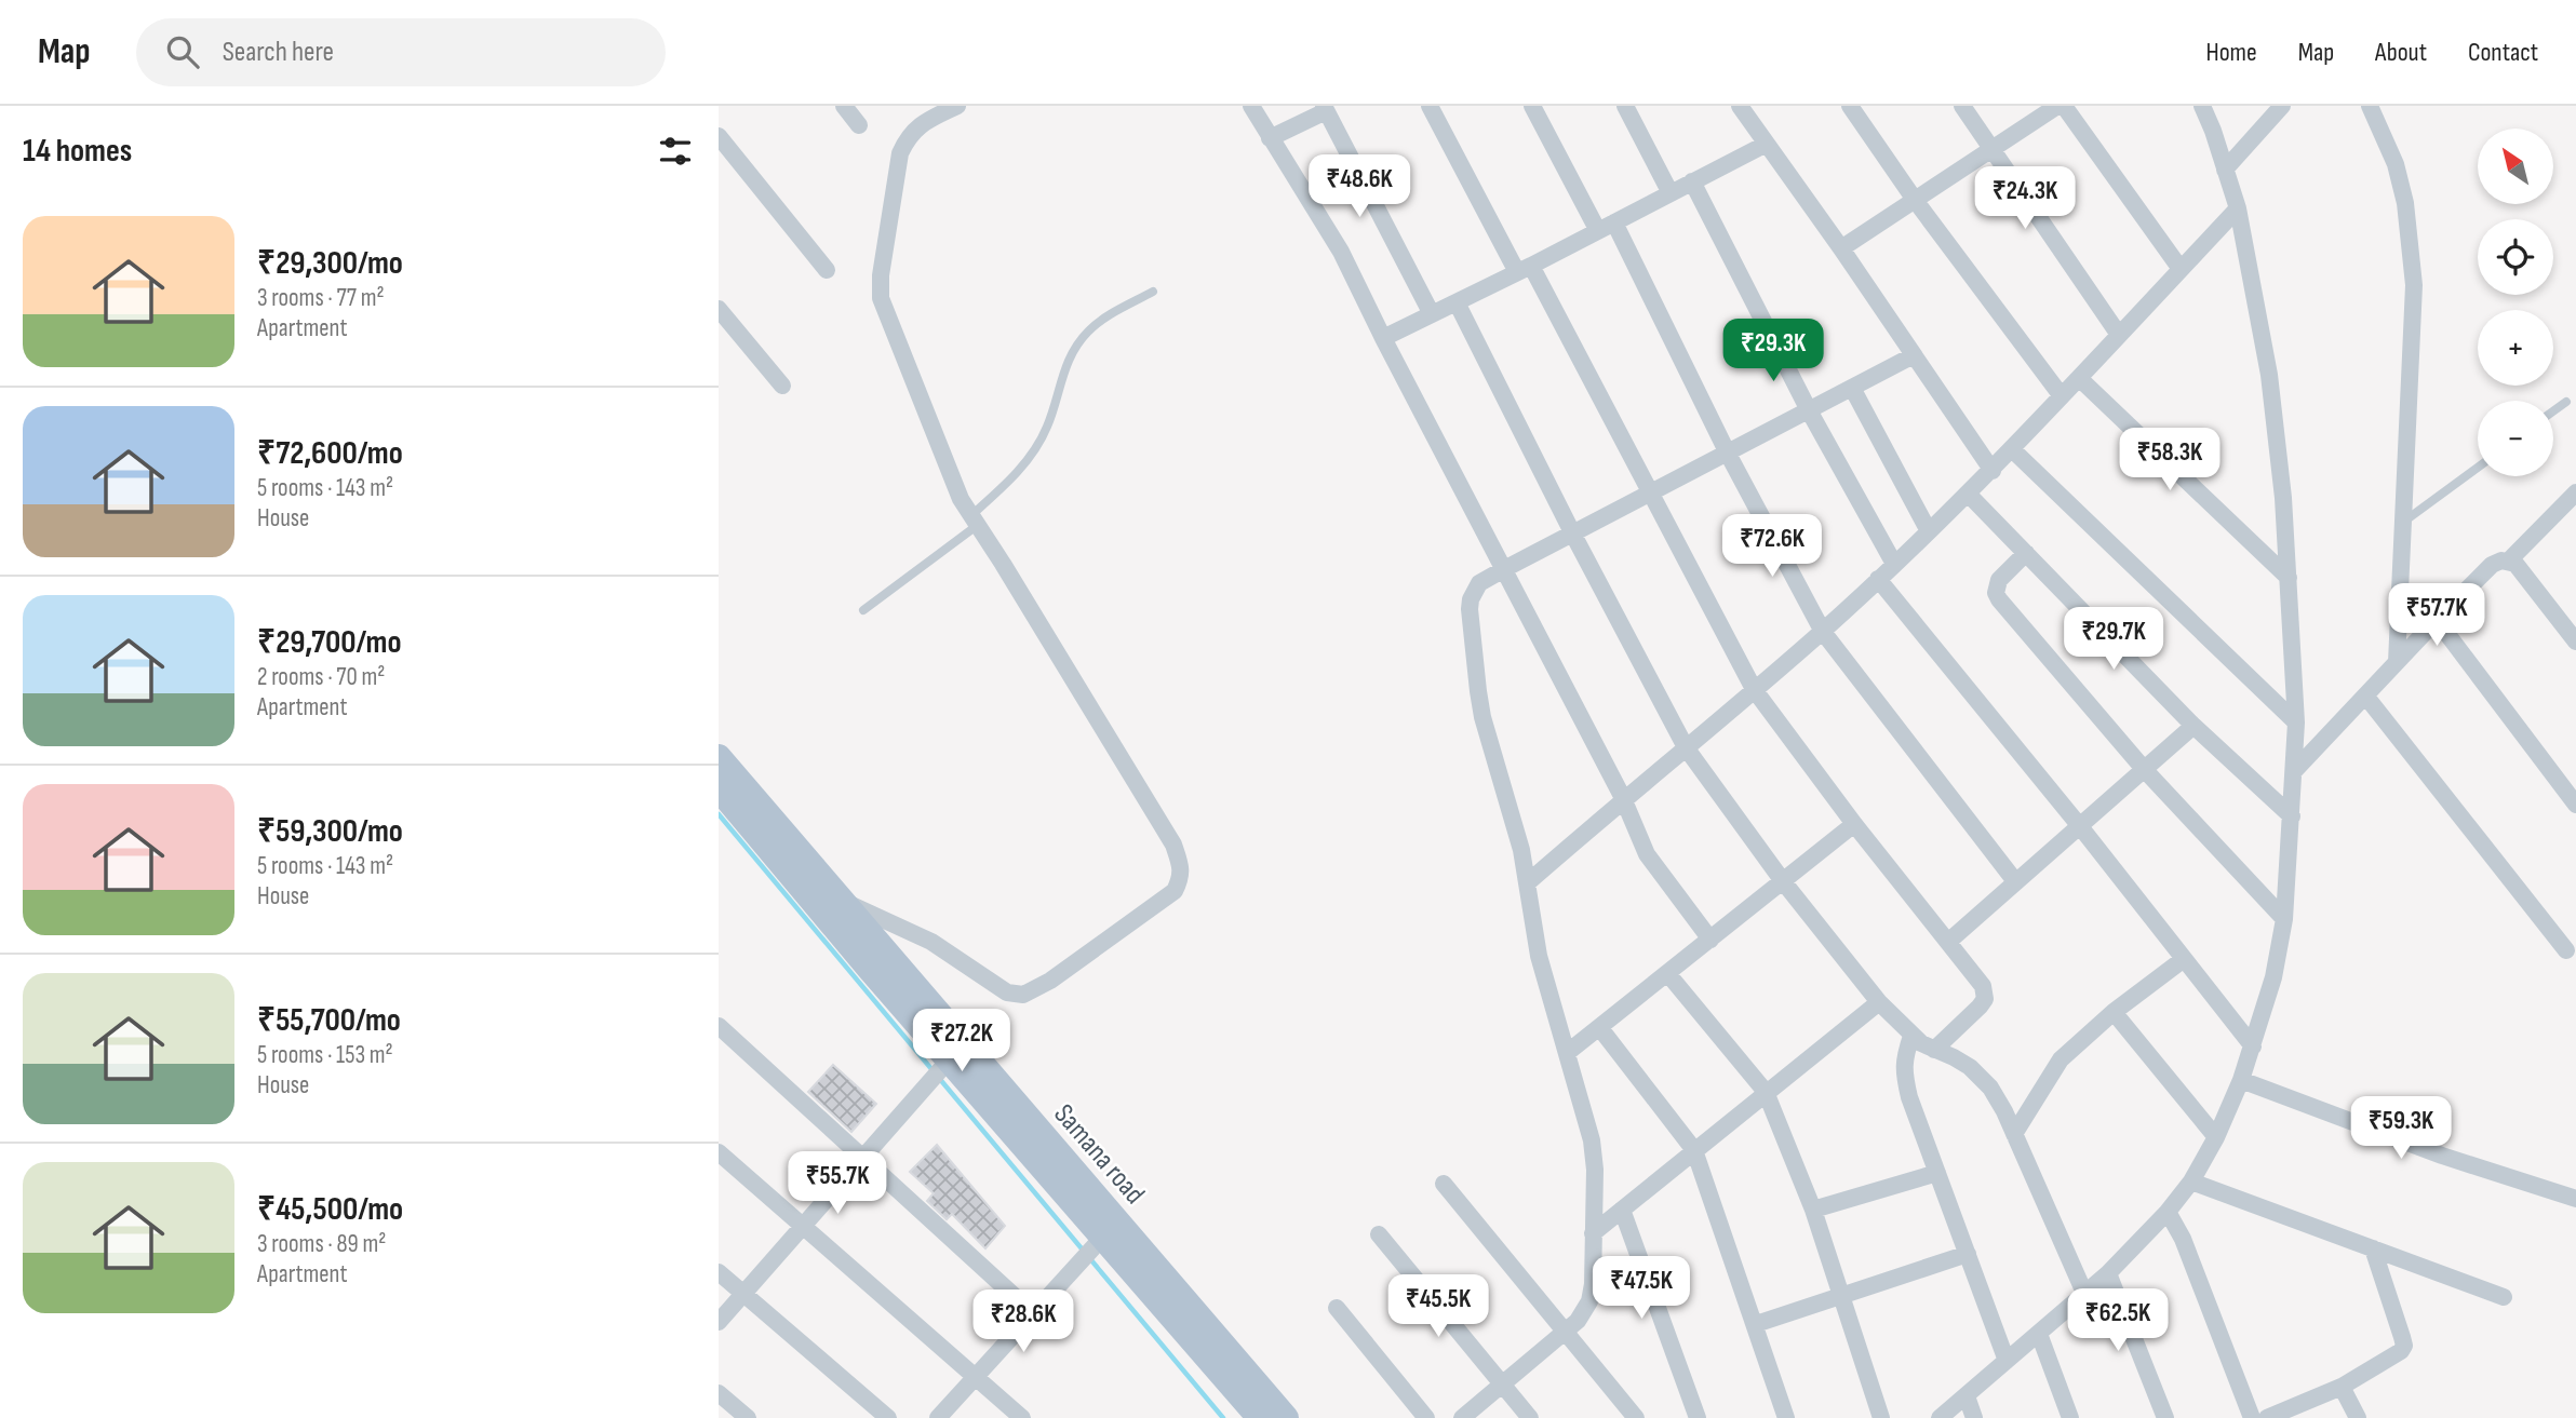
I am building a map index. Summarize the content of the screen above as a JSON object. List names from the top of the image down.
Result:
{
  "streets": {
    "main road": ["Samana road"]
  },
  "north": "top left",
  "page": {
    "header": "Map",
    "search": "Search here",
    "nav": [
      "Home",
      "Map",
      "About",
      "Contact"
    ],
    "heading": "14 homes",
    "map_buttons": ["+", "−"],
    "price": [
      "₹48.6K",
      "₹24.3K",
      "₹29.3K",
      "₹58.3K",
      "₹72.6K",
      "₹57.7K",
      "₹29.7K",
      "₹27.2K",
      "₹59.3K",
      "₹55.7K",
      "₹47.5K",
      "₹45.5K",
      "₹62.5K",
      "₹28.6K"
    ],
    "list": [
      {
        "name": "₹29,300/mo",
        "note": "3 rooms · 77 m² · Apartment"
      },
      {
        "name": "₹72,600/mo",
        "note": "5 rooms · 143 m² · House"
      },
      {
        "name": "₹29,700/mo",
        "note": "2 rooms · 70 m² · Apartment"
      },
      {
        "name": "₹59,300/mo",
        "note": "5 rooms · 143 m² · House"
      },
      {
        "name": "₹55,700/mo",
        "note": "5 rooms · 153 m² · House"
      },
      {
        "name": "₹45,500/mo",
        "note": "3 rooms · 89 m² · Apartment"
      }
    ]
  }
}
